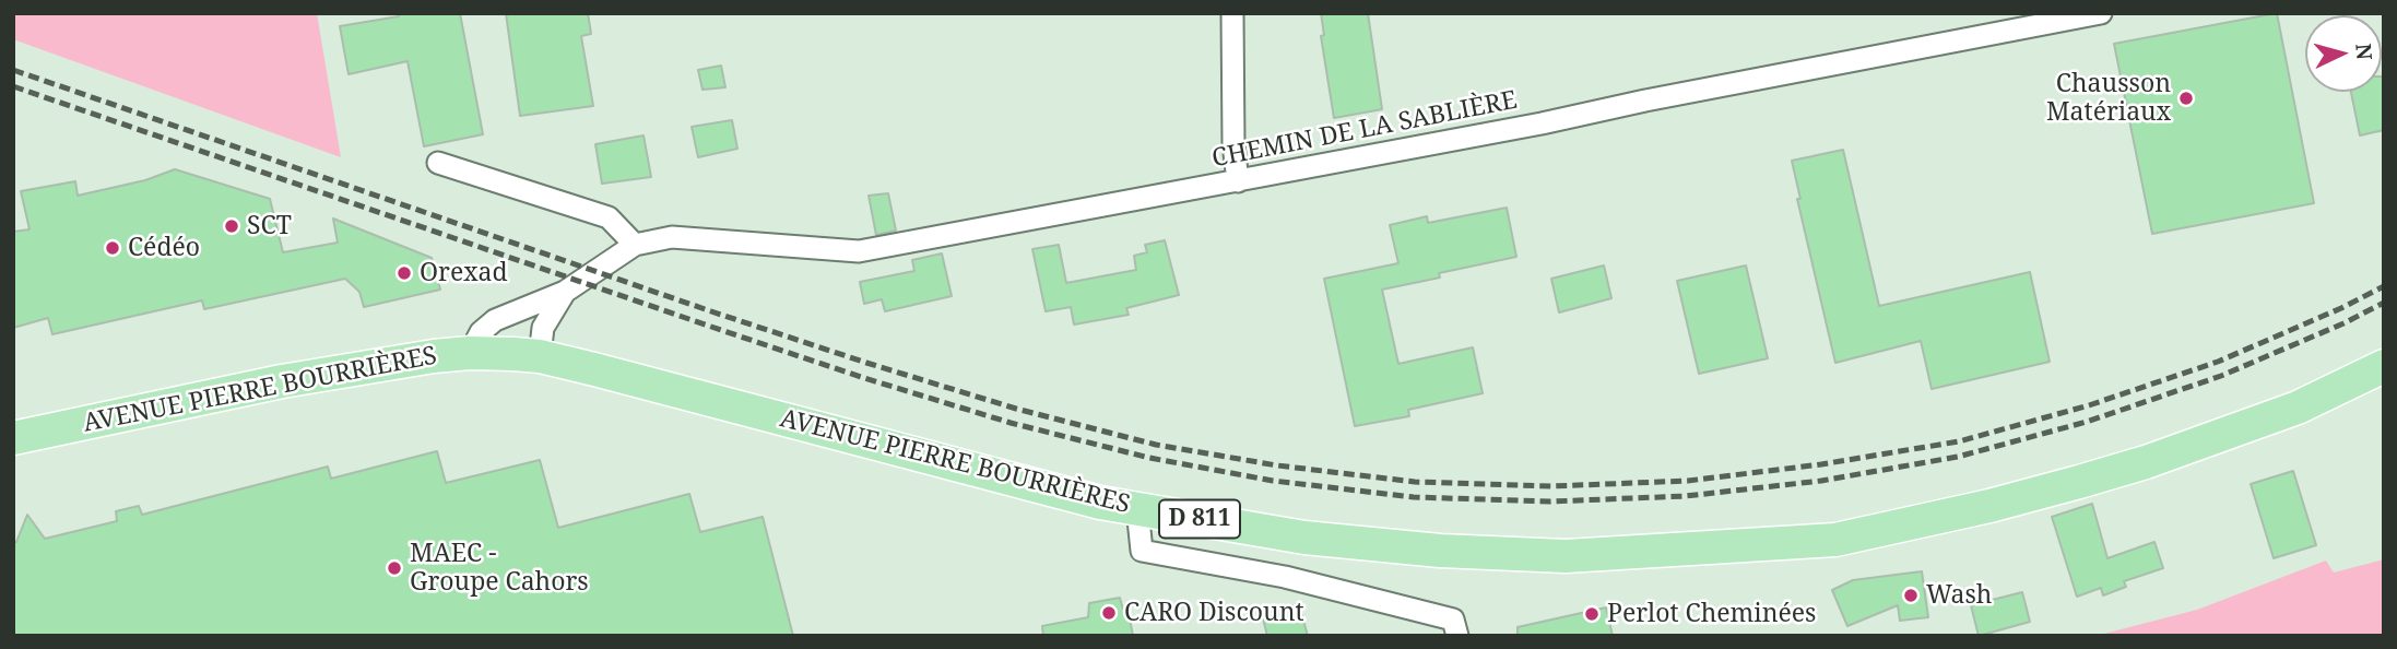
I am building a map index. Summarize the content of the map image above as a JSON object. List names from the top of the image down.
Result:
{
  "streets": {
    "main road": ["AVENUE PIERRE BOURRIÈRES", "D 811"],
    "street": ["CHEMIN DE LA SABLIÈRE"]
  },
  "crossings": [
    ["CHEMIN DE LA SABLIÈRE", "AVENUE PIERRE BOURRIÈRES"]
  ],
  "places": [
    "Chausson Matériaux",
    "SCT",
    "Cédéo",
    "Orexad",
    "MAEC - Groupe Cahors",
    "Wash",
    "CARO Discount",
    "Perlot Cheminées"
  ],
  "north": "right"
}
